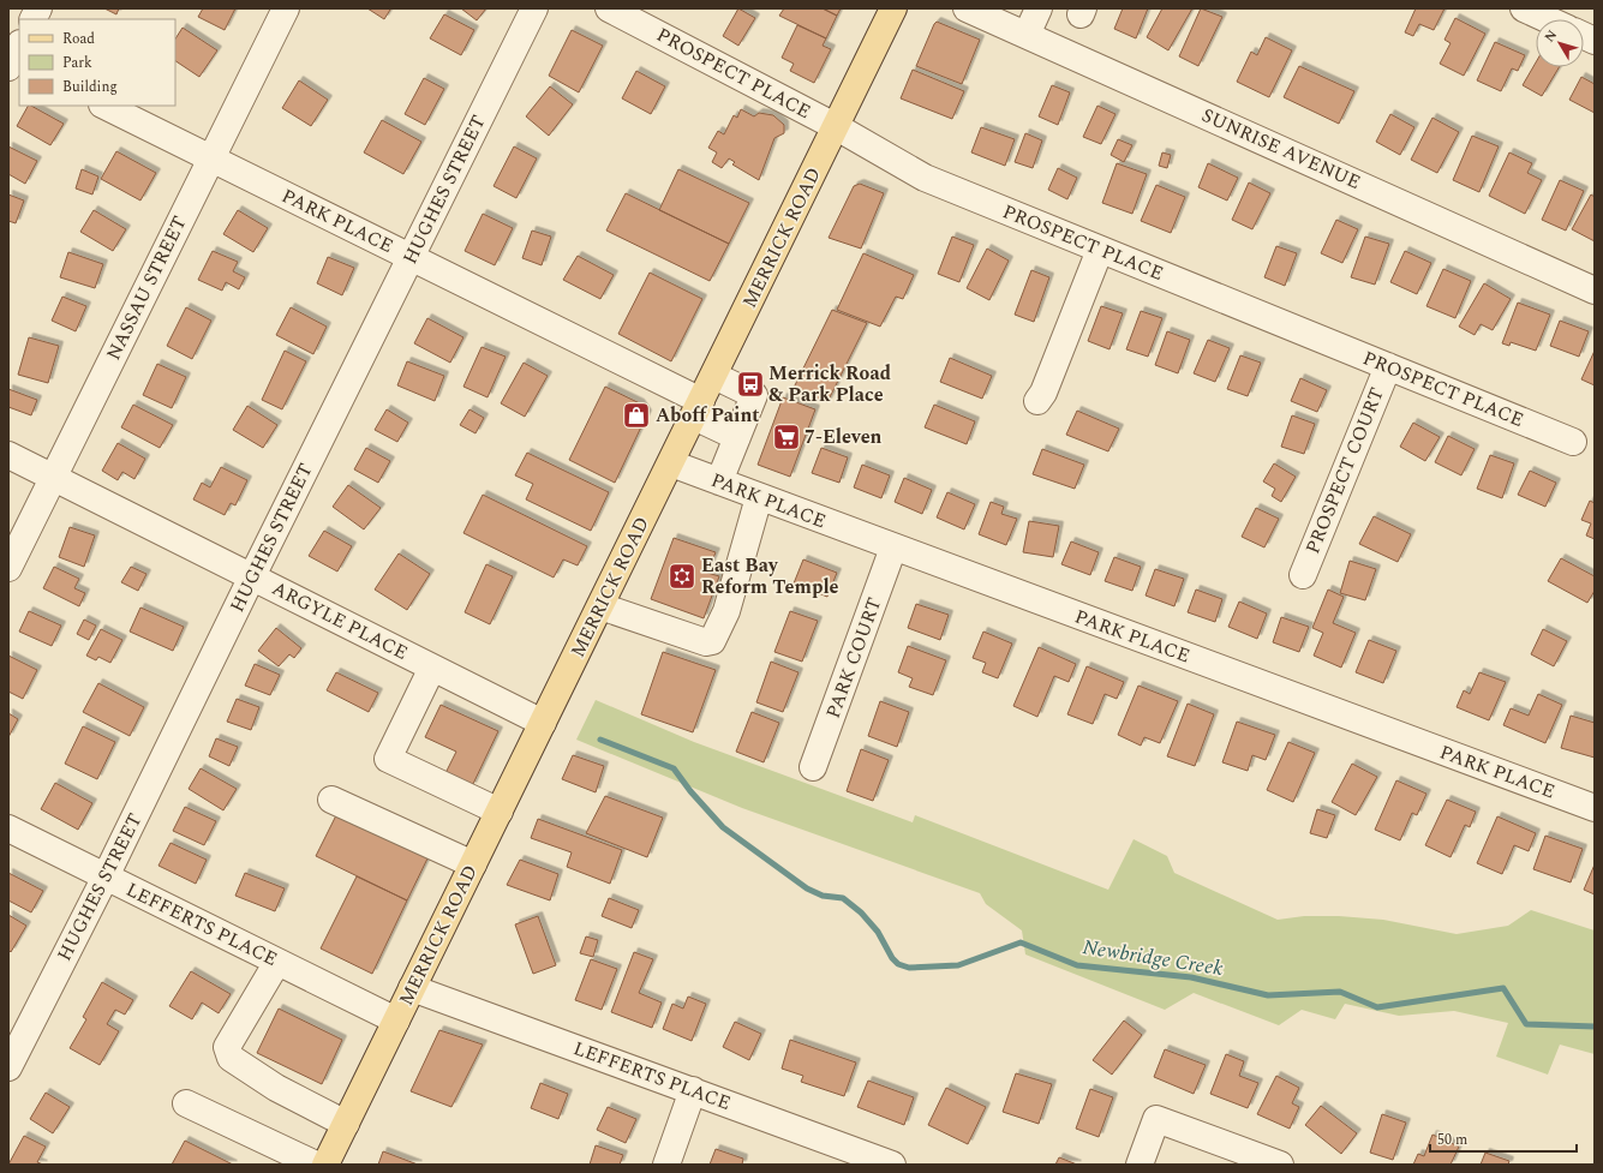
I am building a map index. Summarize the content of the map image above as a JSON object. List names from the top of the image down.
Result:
{
  "streets": {
    "main road": ["MERRICK ROAD"],
    "street": [
      "PROSPECT PLACE",
      "SUNRISE AVENUE",
      "HUGHES STREET",
      "PARK PLACE",
      "NASSAU STREET",
      "PROSPECT COURT",
      "ARGYLE PLACE",
      "PARK COURT",
      "LEFFERTS PLACE"
    ]
  },
  "crossings": [
    ["PROSPECT PLACE", "MERRICK ROAD"],
    ["PROSPECT PLACE", "PROSPECT COURT"],
    ["HUGHES STREET", "PARK PLACE"],
    ["HUGHES STREET", "ARGYLE PLACE"],
    ["HUGHES STREET", "LEFFERTS PLACE"],
    ["PARK PLACE", "MERRICK ROAD"],
    ["PARK PLACE", "NASSAU STREET"],
    ["PARK PLACE", "PARK COURT"],
    ["MERRICK ROAD", "ARGYLE PLACE"],
    ["MERRICK ROAD", "LEFFERTS PLACE"],
    ["NASSAU STREET", "ARGYLE PLACE"]
  ],
  "water": ["Newbridge Creek"],
  "places": {
    "bus stop": ["Merrick Road & Park Place"],
    "shop": ["Aboff Paint"],
    "supermarket": ["7-Eleven"],
    "synagogue": ["East Bay Reform Temple"]
  },
  "legend": ["Road", "Park", "Building"],
  "scale_bar": "50 m",
  "north": "top left"
}
